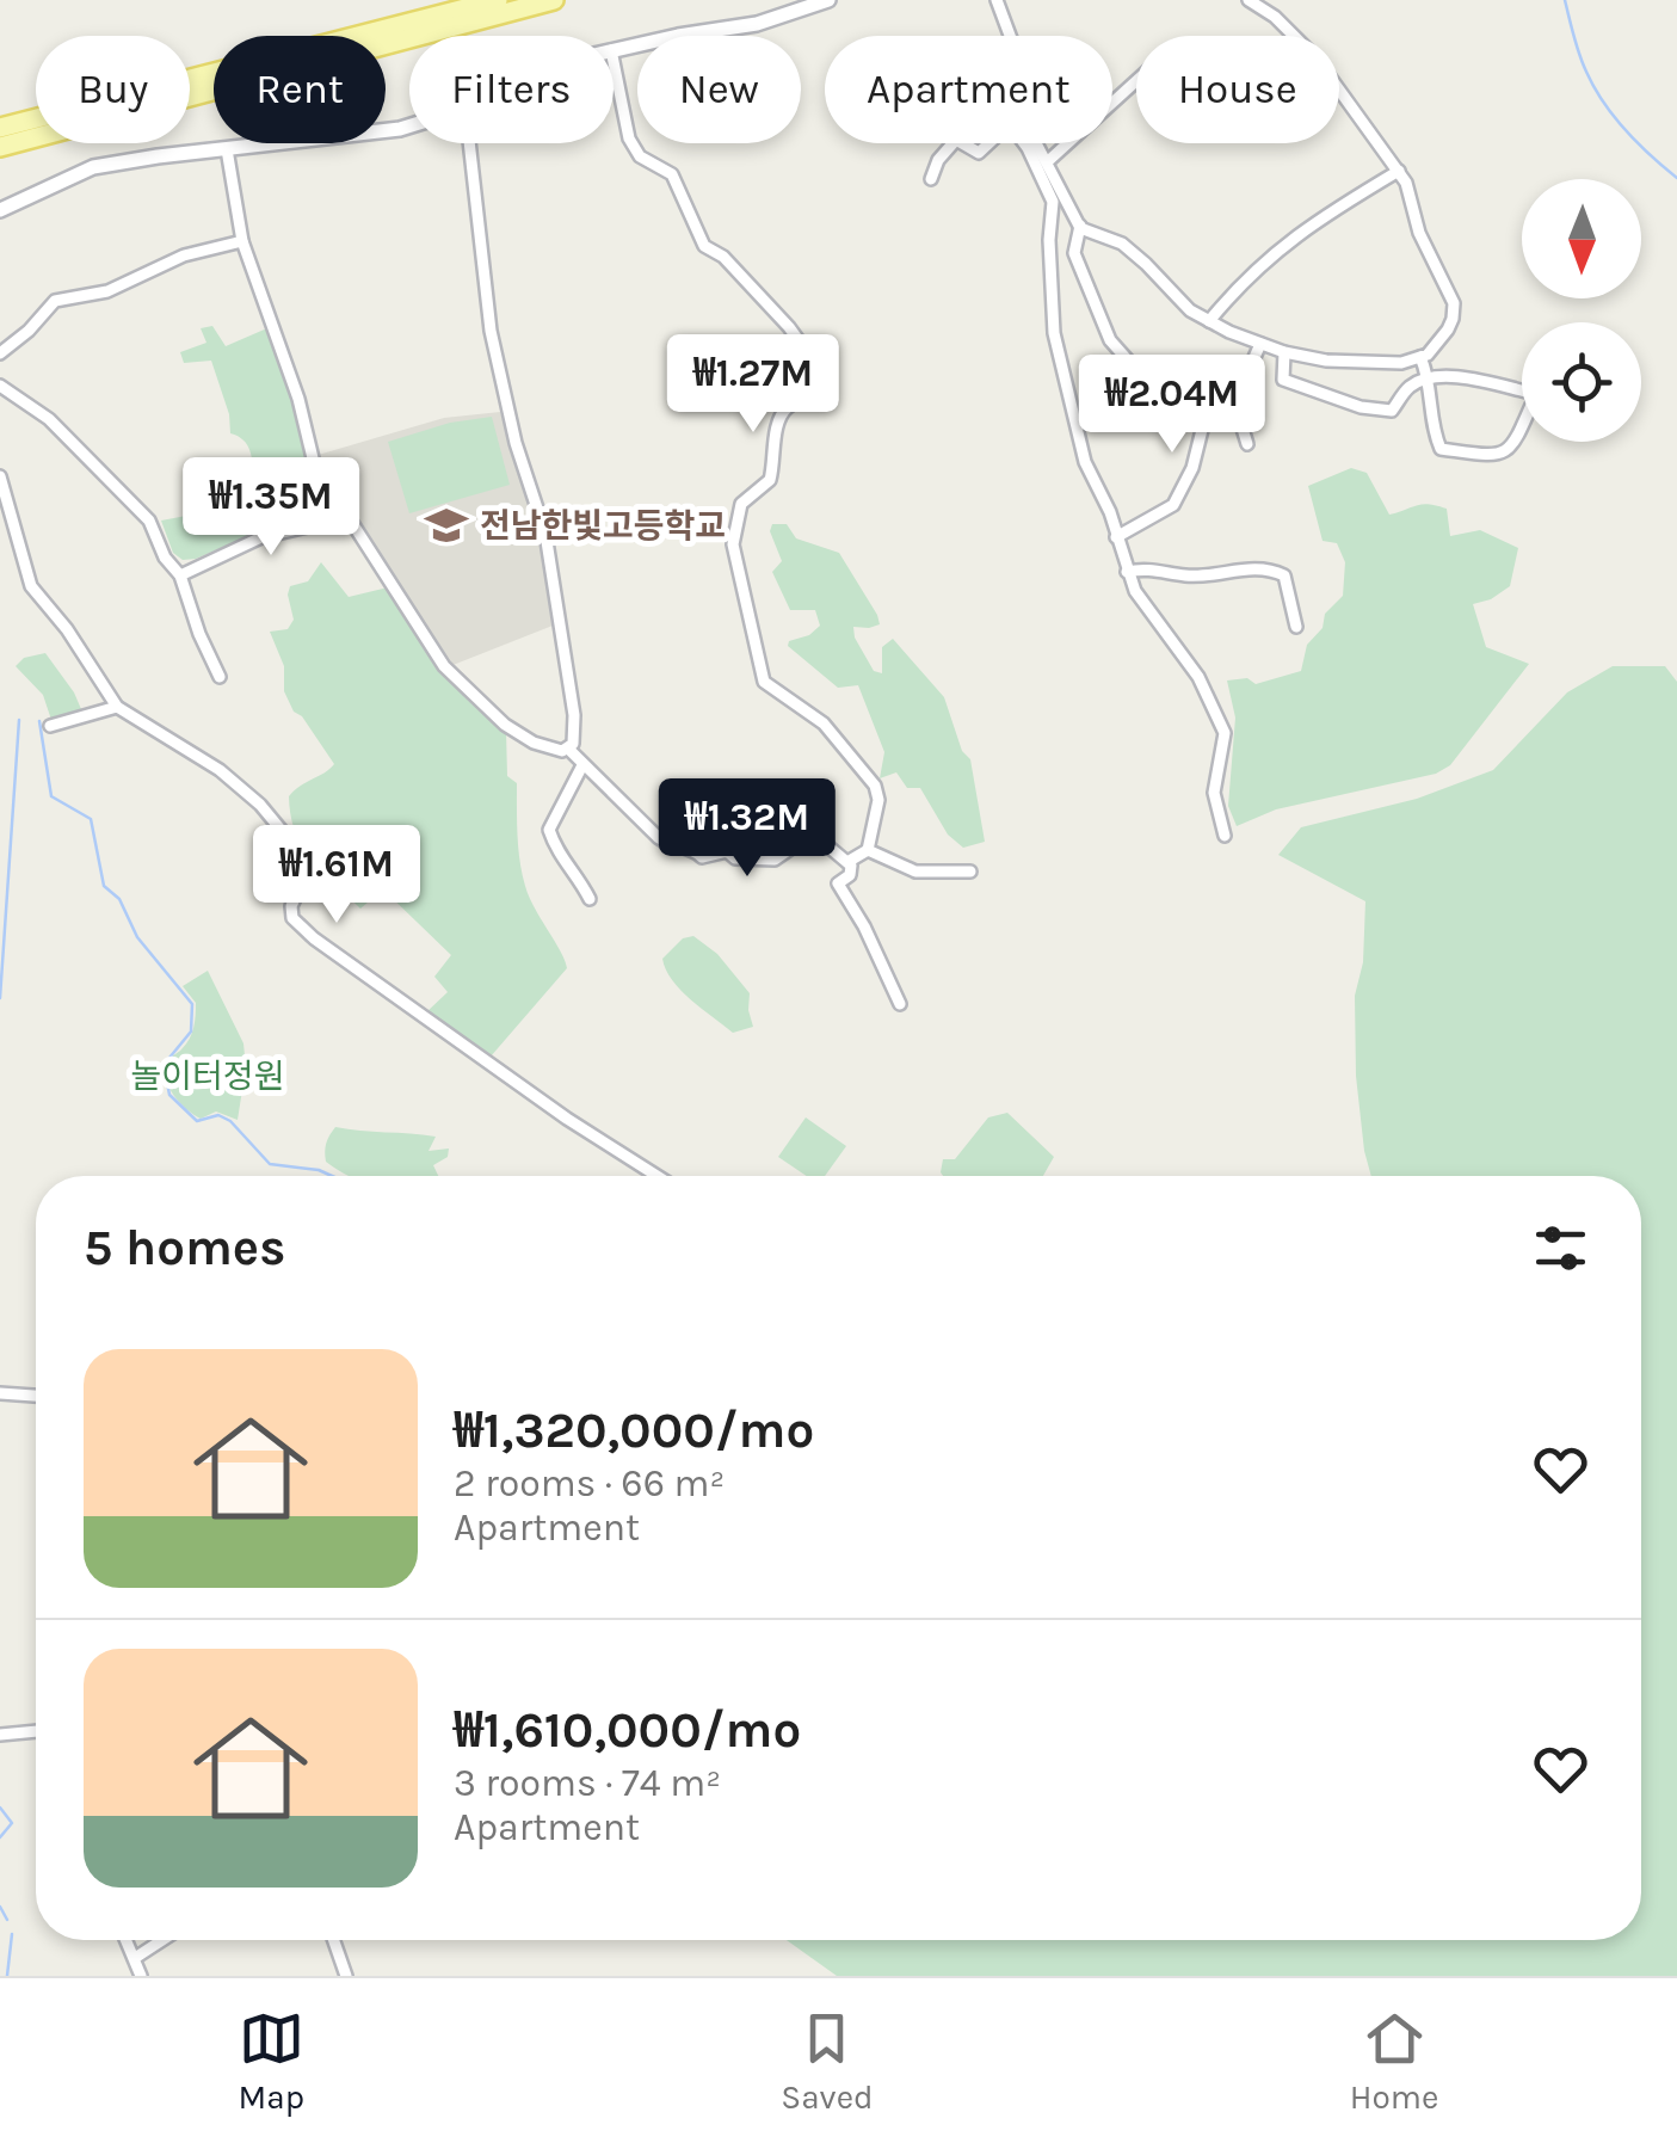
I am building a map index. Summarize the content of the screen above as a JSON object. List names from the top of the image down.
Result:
{
  "parks": ["놀이터정원"],
  "places": {
    "school or university": ["전남한빛고등학교"]
  },
  "north": "bottom",
  "page": {
    "chip": [
      "Buy",
      "Rent",
      "Filters",
      "New",
      "Apartment",
      "House"
    ],
    "price": [
      "₩1.27M",
      "₩2.04M",
      "₩1.35M",
      "₩1.32M",
      "₩1.61M"
    ],
    "heading": "5 homes",
    "list": [
      {
        "name": "₩1,320,000/mo",
        "note": "2 rooms · 66 m² · Apartment"
      },
      {
        "name": "₩1,610,000/mo",
        "note": "3 rooms · 74 m² · Apartment"
      }
    ],
    "tabs": ["Map", "Saved", "Home"]
  }
}
